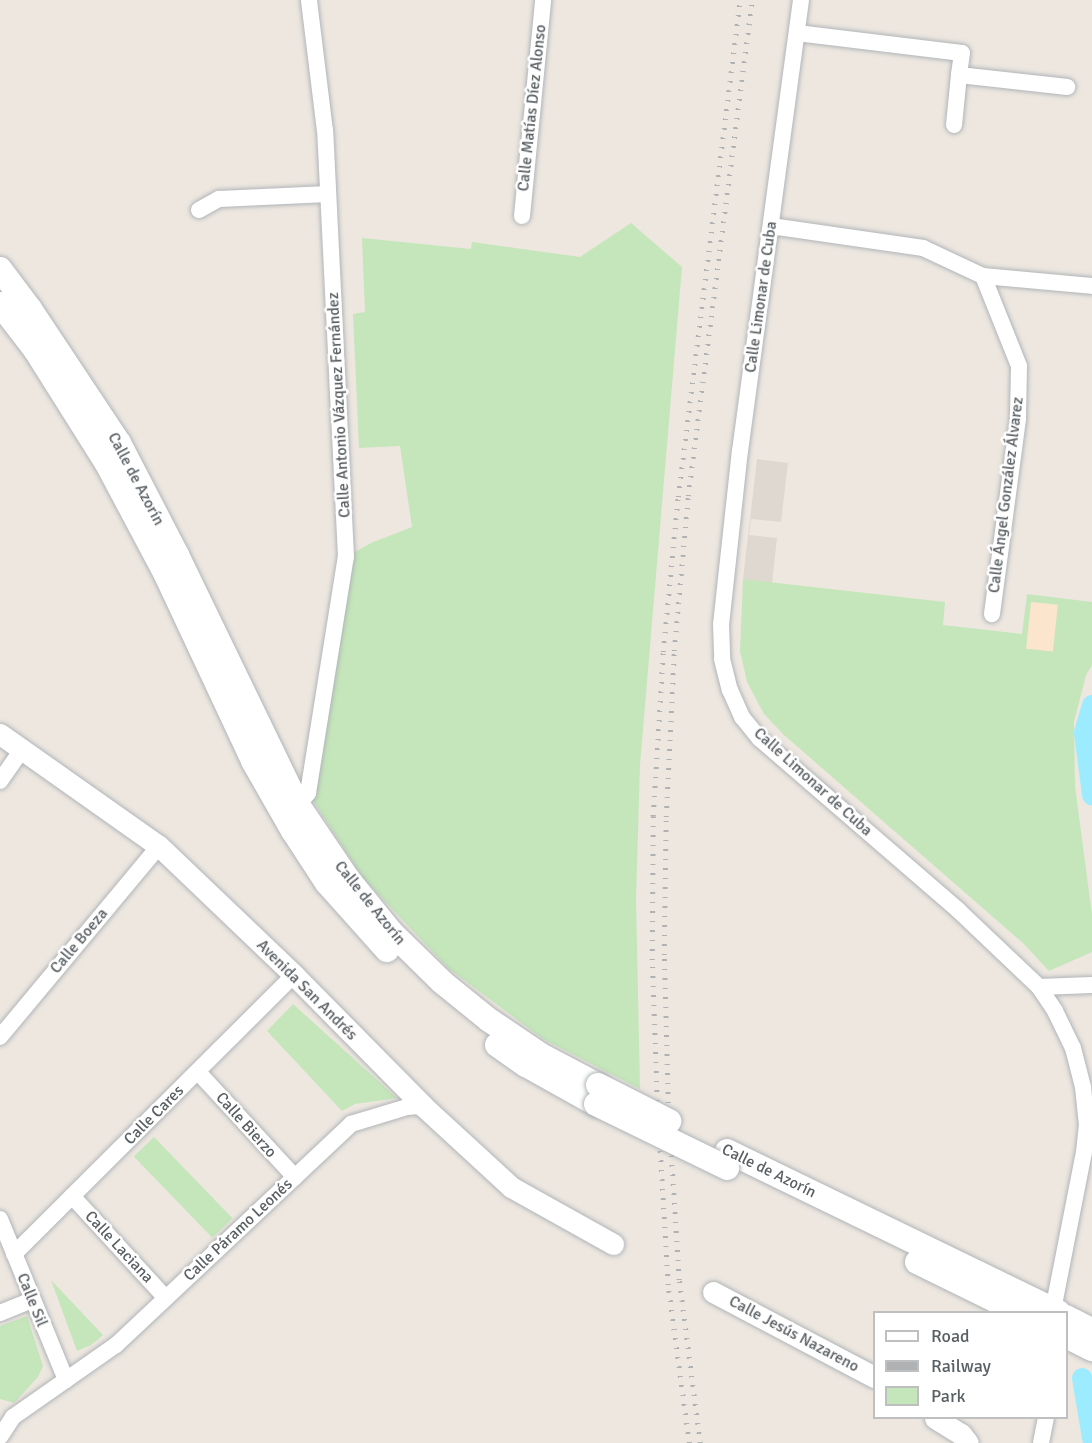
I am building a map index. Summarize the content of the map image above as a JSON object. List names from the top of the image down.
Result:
{
  "streets": {
    "main road": ["Calle de Azorín"],
    "street": [
      "Calle Matías Díez Alonso",
      "Calle Limonar de Cuba",
      "Calle Antonio Vázquez Fernández",
      "Calle Ángel González Álvarez",
      "Calle Boeza",
      "Avenida San Andrés",
      "Calle Cares",
      "Calle Bierzo",
      "Calle Páramo Leonés",
      "Calle Laciana",
      "Calle Sil",
      "Calle Jesús Nazareno"
    ]
  },
  "crossings": [
    ["Calle Antonio Vázquez Fernández", "Calle de Azorín"],
    ["Calle Boeza", "Avenida San Andrés"],
    ["Avenida San Andrés", "Calle Cares"],
    ["Avenida San Andrés", "Calle Páramo Leonés"],
    ["Calle Cares", "Calle Bierzo"],
    ["Calle Cares", "Calle Laciana"],
    ["Calle Cares", "Calle Sil"],
    ["Calle Bierzo", "Calle Páramo Leonés"],
    ["Calle Páramo Leonés", "Calle Laciana"],
    ["Calle Páramo Leonés", "Calle Sil"]
  ],
  "legend": ["Road", "Railway", "Park"]
}
